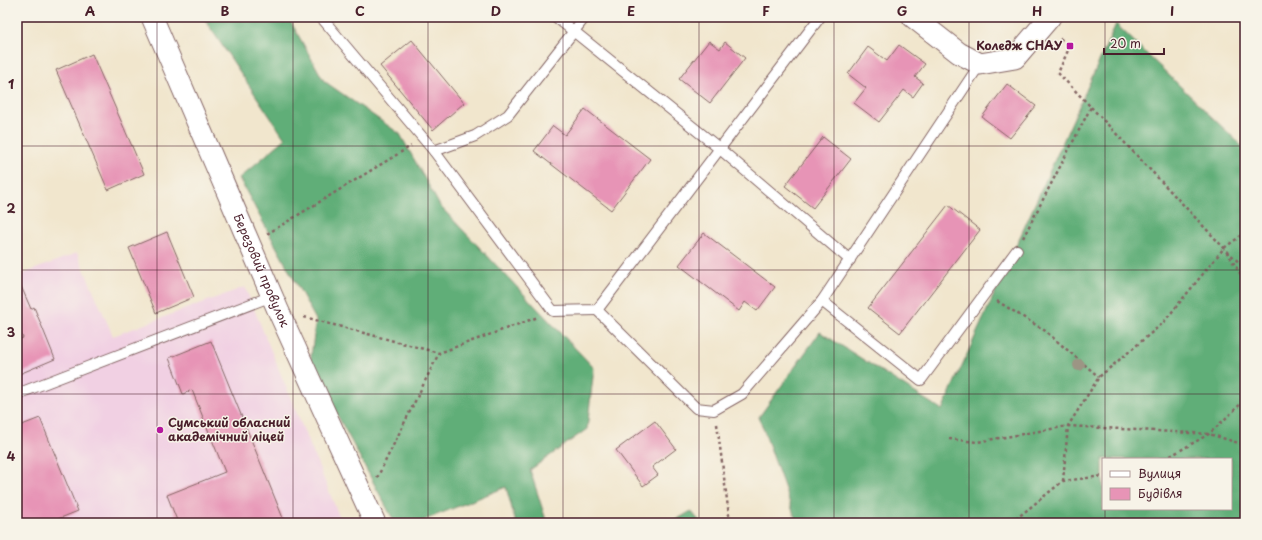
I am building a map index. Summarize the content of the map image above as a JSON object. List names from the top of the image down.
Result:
{
  "streets": {
    "street": ["Березовий провулок"]
  },
  "places": {
    "transit": ["Коледж СНАУ"],
    "other": ["Сумський обласний академічний ліцей"]
  },
  "legend": ["Вулиця", "Будівля"],
  "scale_bar": "20 m",
  "grid": {
    "columns": [
      "A",
      "B",
      "C",
      "D",
      "E",
      "F",
      "G",
      "H",
      "I"
    ],
    "rows": [
      "1",
      "2",
      "3",
      "4"
    ]
  }
}
